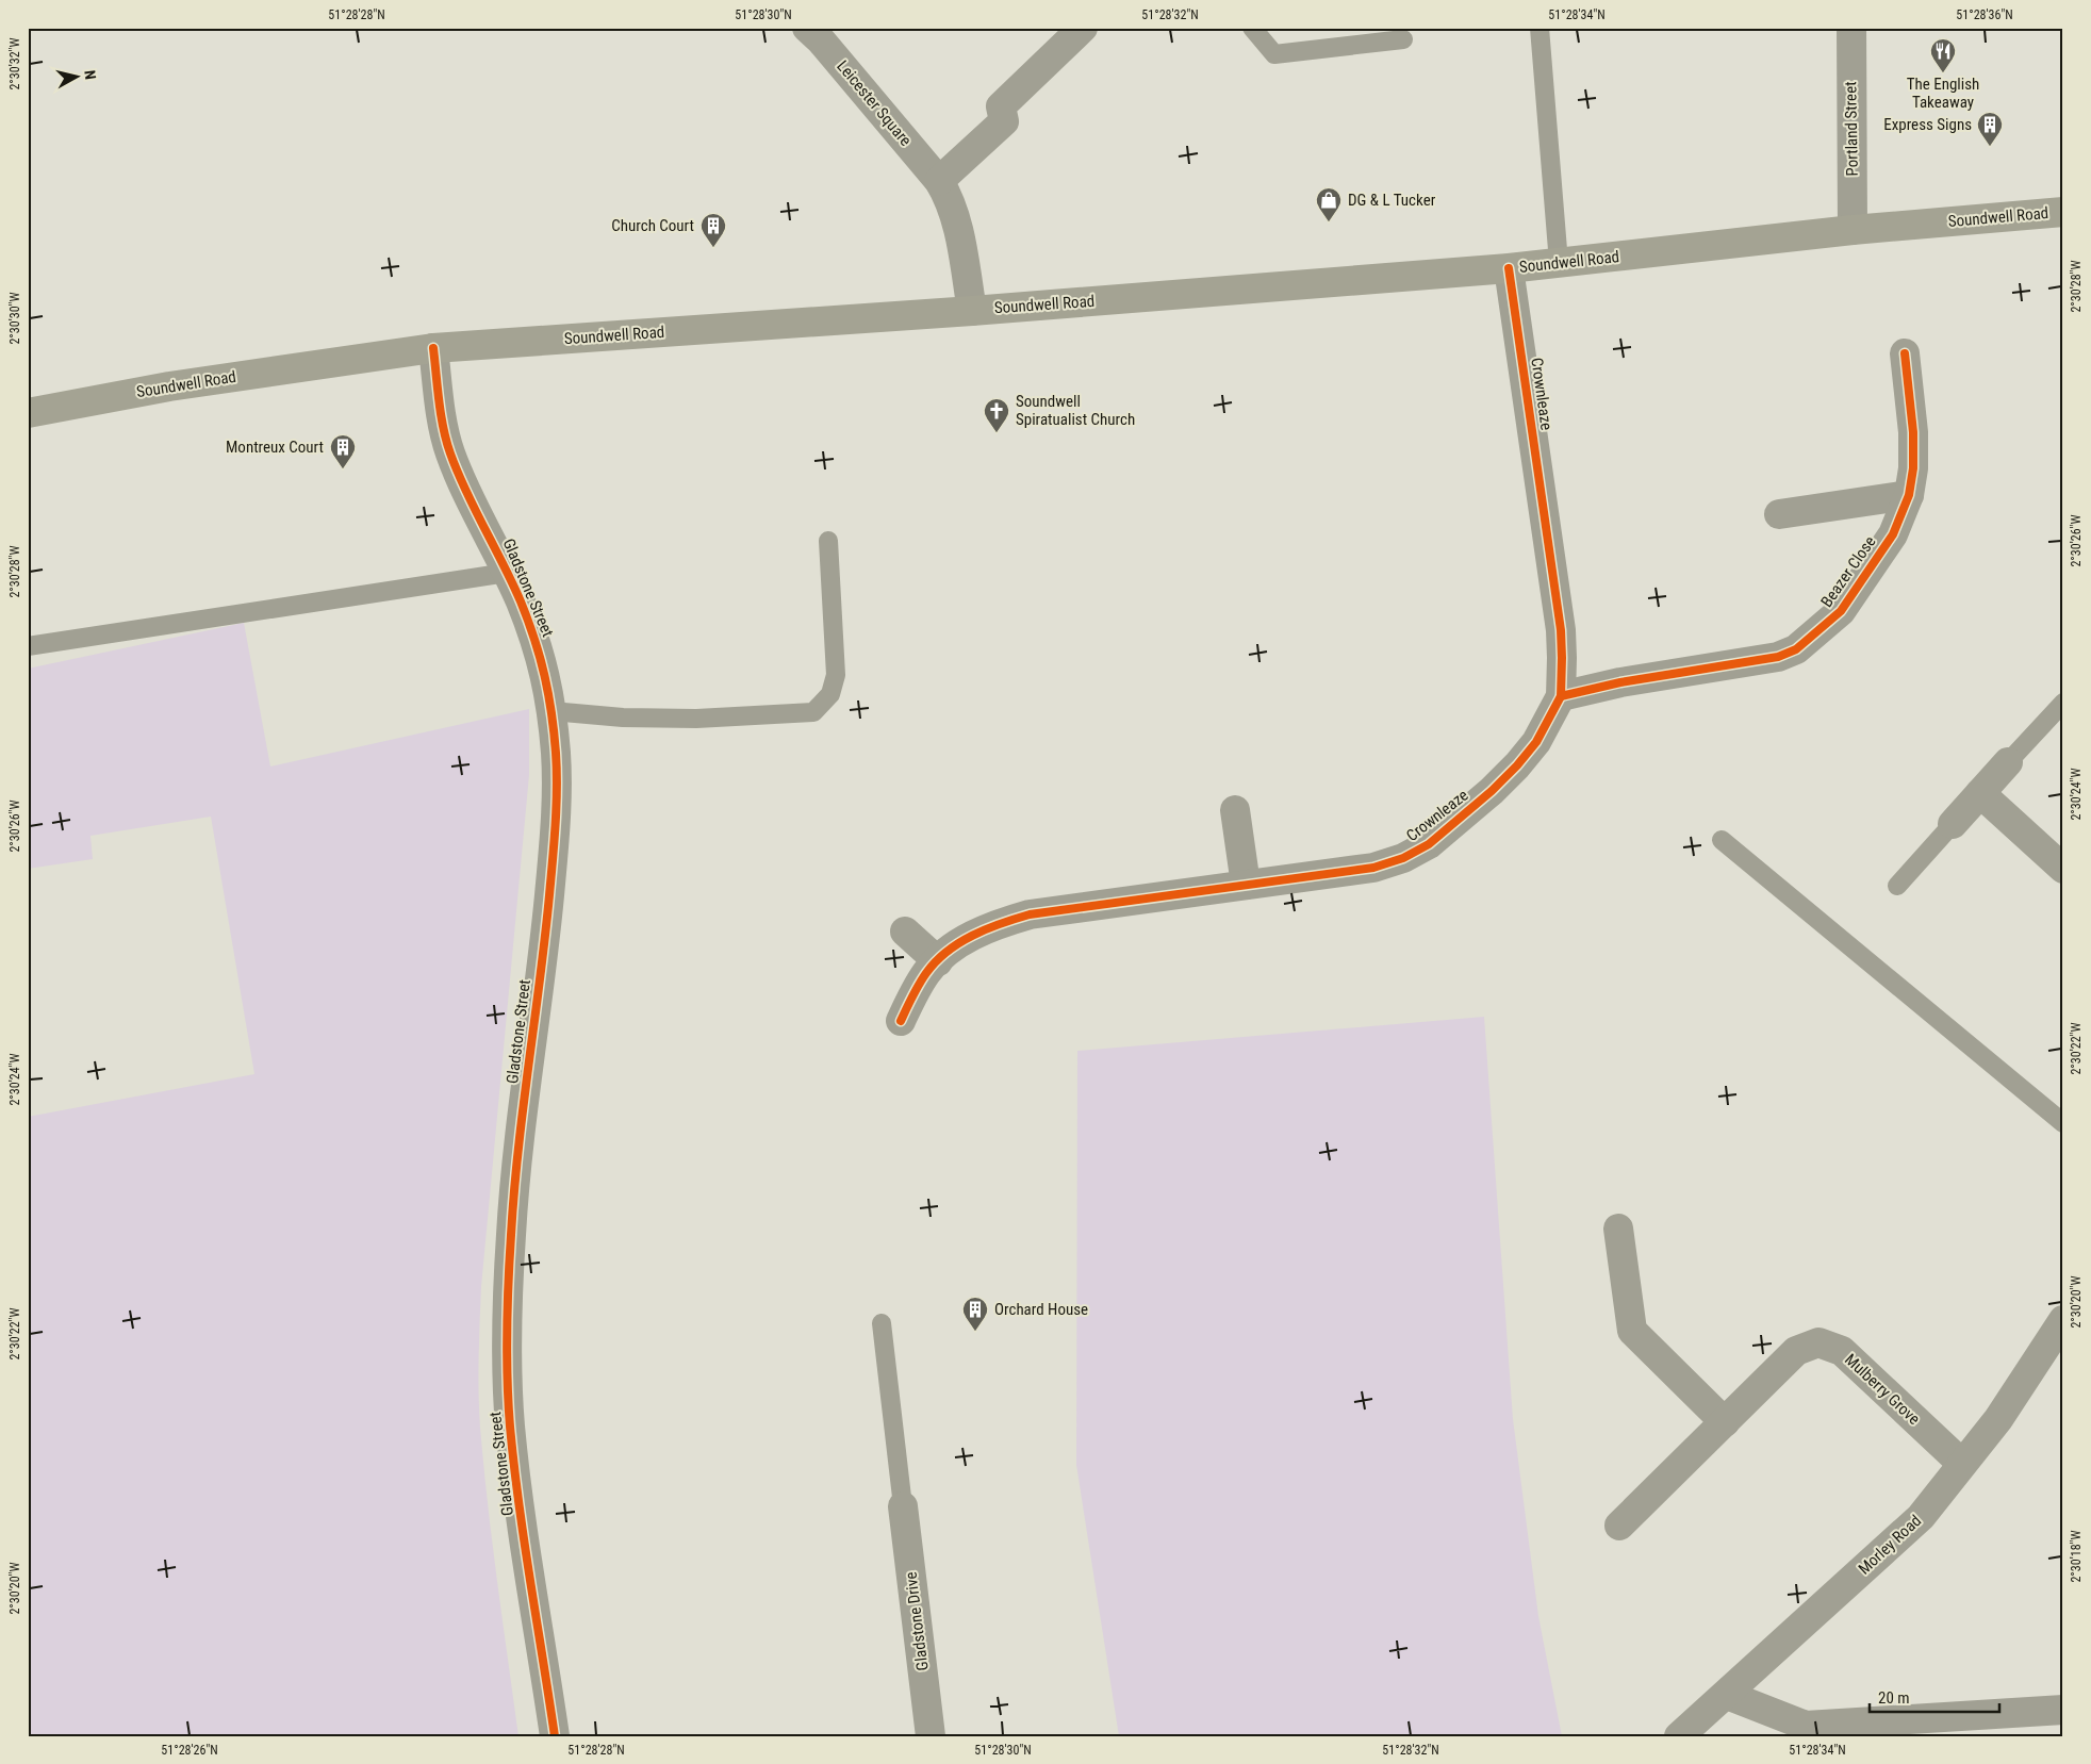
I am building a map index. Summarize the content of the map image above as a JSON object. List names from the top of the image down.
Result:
{
  "streets": {
    "main road": ["Soundwell Road"],
    "street": [
      "Leicester Square",
      "Portland Street",
      "Crownleaze",
      "Beazer Close",
      "Gladstone Street",
      "Mulberry Grove",
      "Morley Road",
      "Gladstone Drive"
    ]
  },
  "crossings": [
    ["Leicester Square", "Soundwell Road"],
    ["Portland Street", "Soundwell Road"],
    ["Soundwell Road", "Crownleaze"],
    ["Soundwell Road", "Gladstone Street"],
    ["Crownleaze", "Beazer Close"],
    ["Mulberry Grove", "Morley Road"]
  ],
  "places": {
    "restaurant": ["The English Takeaway"],
    "building": [
      "Express Signs",
      "Church Court",
      "Montreux Court",
      "Orchard House"
    ],
    "shop": ["DG & L Tucker"],
    "church": ["Soundwell Spiratualist Church"]
  },
  "scale_bar": "20 m",
  "north": "right",
  "coordinates": [
    "51°28'28\"N",
    "51°28'30\"N",
    "51°28'32\"N",
    "51°28'34\"N",
    "51°28'36\"N",
    "2°30'32\"W",
    "2°30'28\"W",
    "2°30'30\"W",
    "2°30'26\"W",
    "2°30'24\"W",
    "2°30'22\"W",
    "2°30'20\"W",
    "2°30'18\"W",
    "51°28'26\"N"
  ]
}
